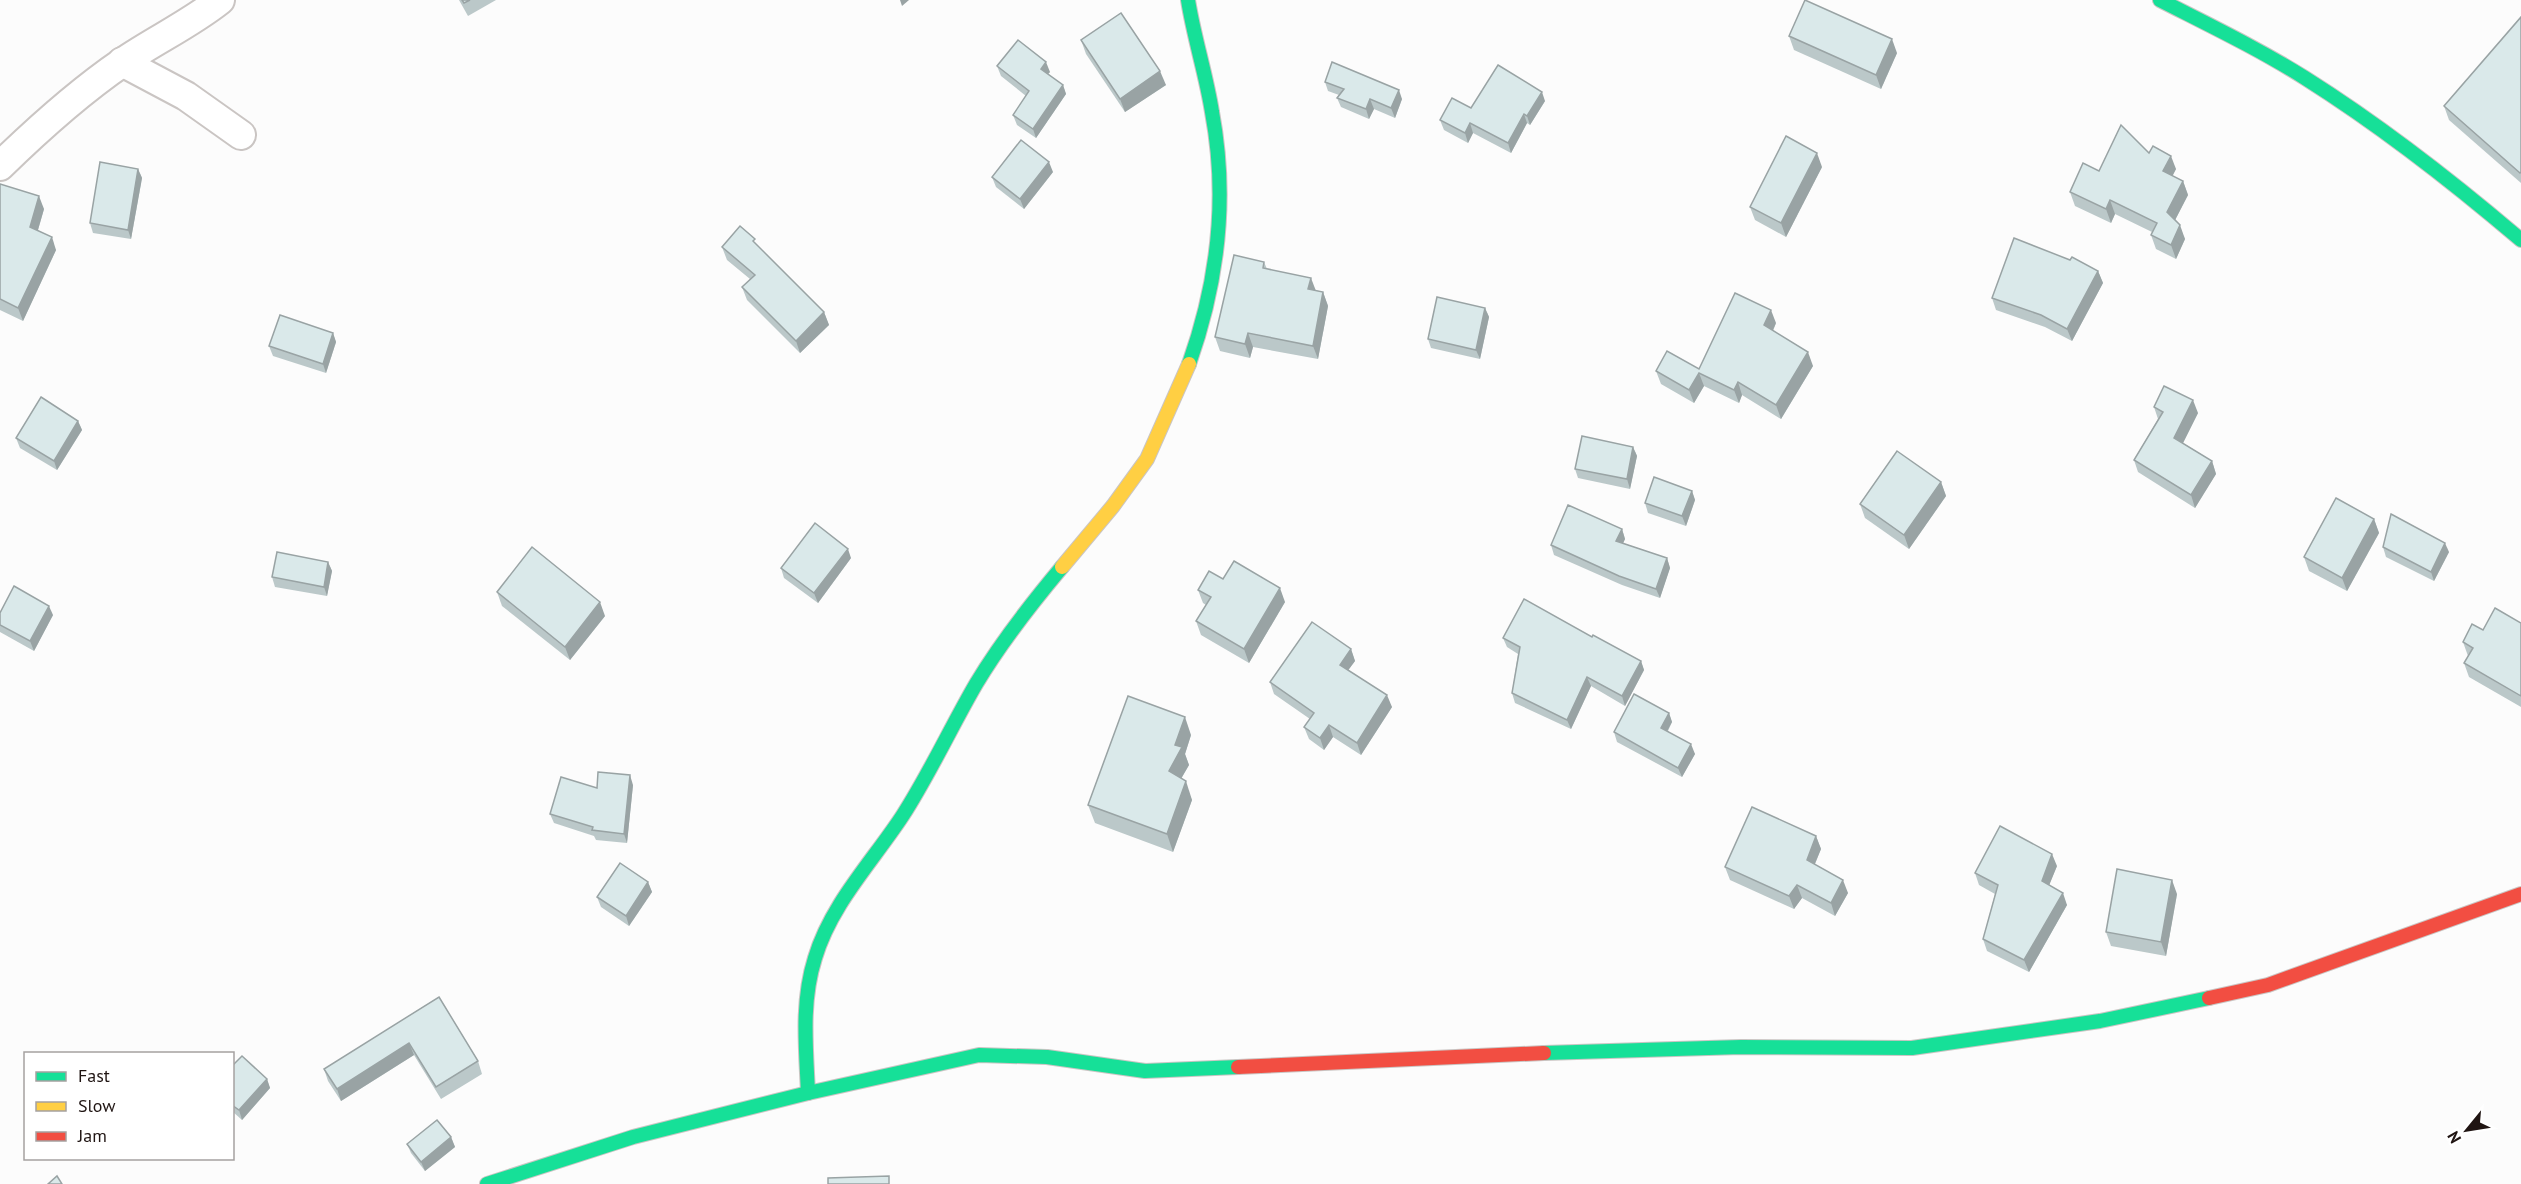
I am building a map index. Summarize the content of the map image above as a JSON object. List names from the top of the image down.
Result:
{
  "legend": ["Fast", "Slow", "Jam"],
  "north": "bottom left"
}
